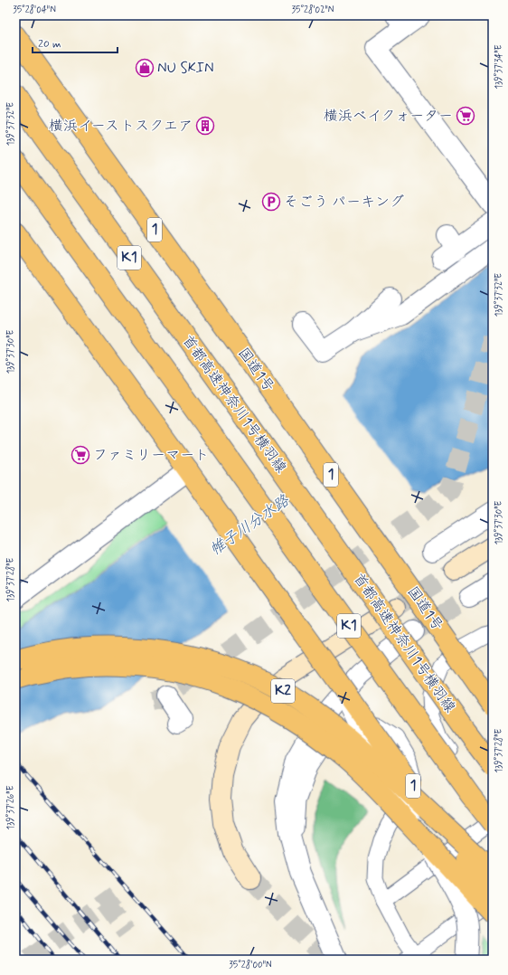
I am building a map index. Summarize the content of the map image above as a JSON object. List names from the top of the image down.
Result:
{
  "streets": {
    "highway": [
      "1",
      "K1",
      "国道1号",
      "首都高速神奈川1号横羽線",
      "K2"
    ]
  },
  "water": ["帷子川分水路"],
  "places": {
    "shop": ["NU SKIN"],
    "supermarket": ["横浜ベイクォーター", "ファミリーマート"],
    "building": ["横浜イーストスクエア"],
    "parking": ["そごう パーキング"]
  },
  "scale_bar": "20 m",
  "coordinates": [
    "35°28'04\"N",
    "35°28'02\"N",
    "139°37'34\"E",
    "139°37'32\"E",
    "139°37'30\"E",
    "139°37'28\"E",
    "139°37'26\"E",
    "35°28'00\"N"
  ]
}
